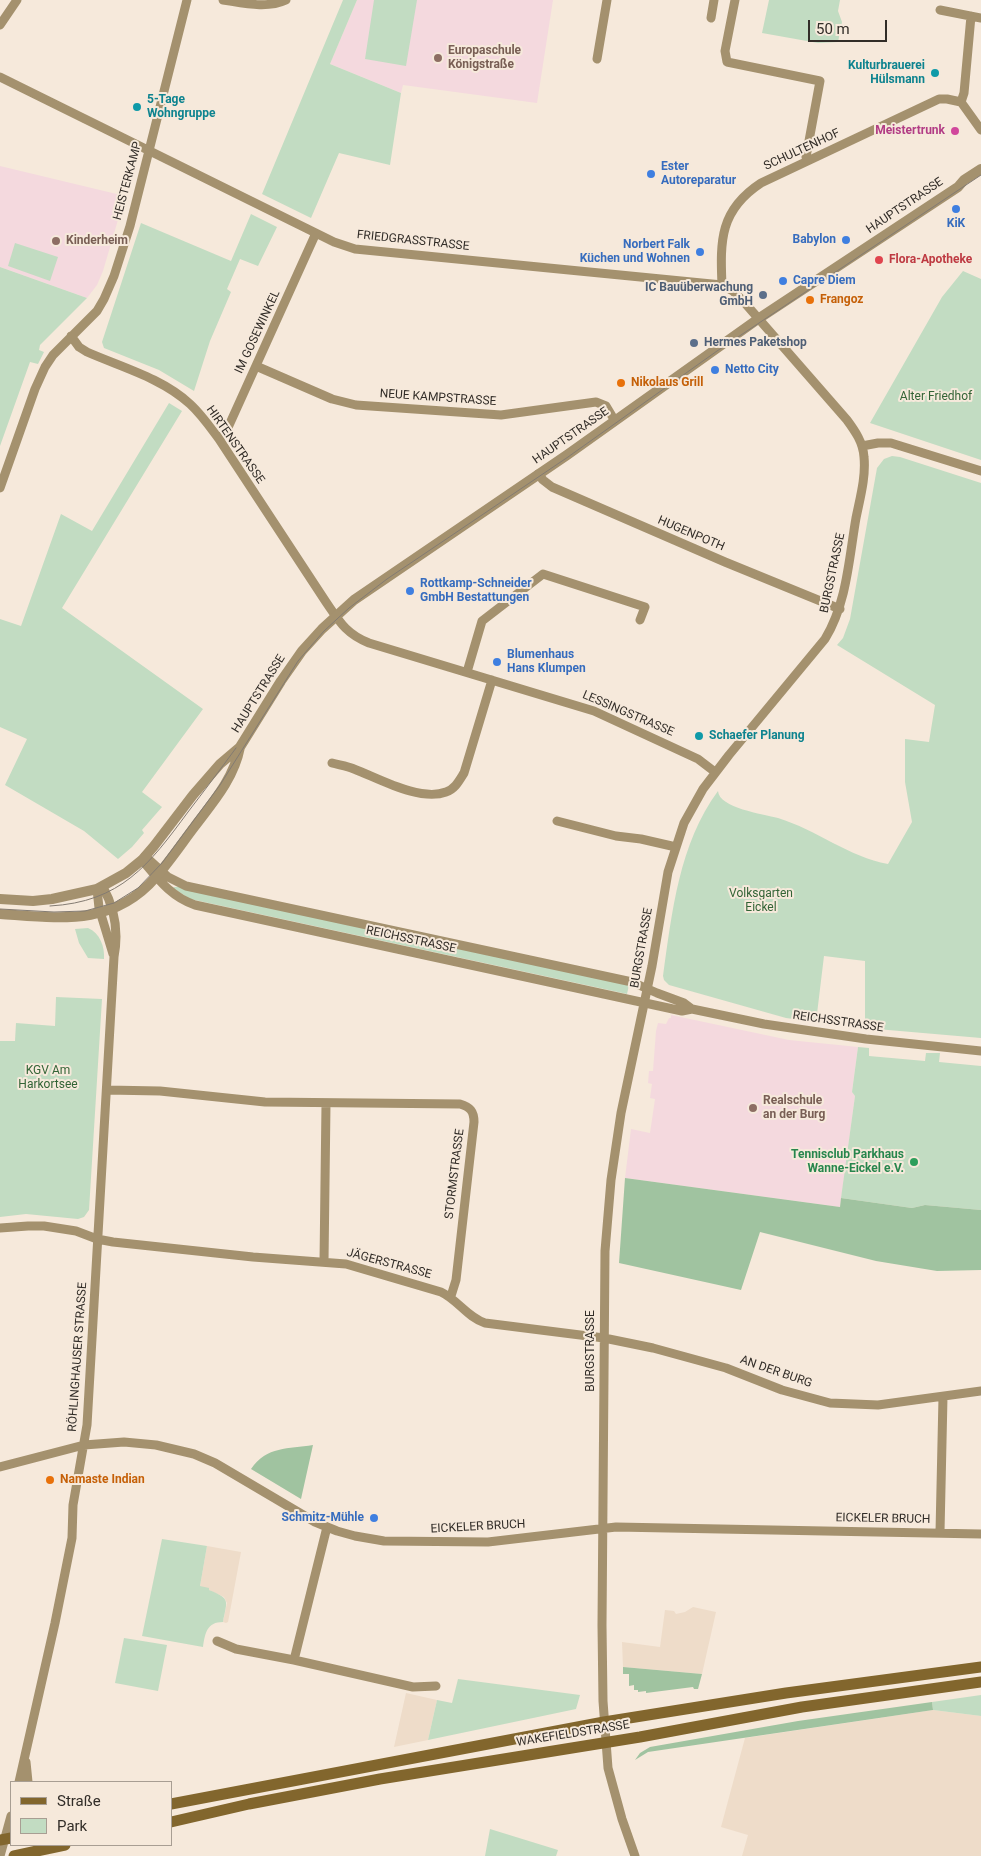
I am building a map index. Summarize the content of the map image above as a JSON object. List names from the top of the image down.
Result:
{
  "streets": {
    "main road": ["WAKEFIELDSTRASSE"],
    "street": [
      "SCHULTENHOF",
      "HEISTERKAMP",
      "HAUPTSTRASSE",
      "FRIEDGRASSTRASSE",
      "IM GOSEWINKEL",
      "NEUE KAMPSTRASSE",
      "HIRTENSTRASSE",
      "HUGENPOTH",
      "BURGSTRASSE",
      "LESSINGSTRASSE",
      "REICHSSTRASSE",
      "STORMSTRASSE",
      "JÄGERSTRASSE",
      "RÖHLINGHAUSER STRASSE",
      "AN DER BURG",
      "EICKELER BRUCH"
    ]
  },
  "crossings": [
    ["SCHULTENHOF", "FRIEDGRASSTRASSE"],
    ["HEISTERKAMP", "FRIEDGRASSTRASSE"],
    ["HEISTERKAMP", "HIRTENSTRASSE"],
    ["HAUPTSTRASSE", "FRIEDGRASSTRASSE"],
    ["HAUPTSTRASSE", "NEUE KAMPSTRASSE"],
    ["HAUPTSTRASSE", "HIRTENSTRASSE"],
    ["HAUPTSTRASSE", "HUGENPOTH"],
    ["HAUPTSTRASSE", "BURGSTRASSE"],
    ["HAUPTSTRASSE", "LESSINGSTRASSE"],
    ["HAUPTSTRASSE", "REICHSSTRASSE"],
    ["HAUPTSTRASSE", "RÖHLINGHAUSER STRASSE"],
    ["FRIEDGRASSTRASSE", "IM GOSEWINKEL"],
    ["FRIEDGRASSTRASSE", "BURGSTRASSE"],
    ["IM GOSEWINKEL", "NEUE KAMPSTRASSE"],
    ["IM GOSEWINKEL", "HIRTENSTRASSE"],
    ["HIRTENSTRASSE", "LESSINGSTRASSE"],
    ["HUGENPOTH", "BURGSTRASSE"],
    ["BURGSTRASSE", "LESSINGSTRASSE"],
    ["BURGSTRASSE", "REICHSSTRASSE"],
    ["BURGSTRASSE", "JÄGERSTRASSE"],
    ["BURGSTRASSE", "AN DER BURG"],
    ["BURGSTRASSE", "EICKELER BRUCH"],
    ["BURGSTRASSE", "WAKEFIELDSTRASSE"],
    ["STORMSTRASSE", "JÄGERSTRASSE"],
    ["STORMSTRASSE", "RÖHLINGHAUSER STRASSE"],
    ["JÄGERSTRASSE", "RÖHLINGHAUSER STRASSE"],
    ["JÄGERSTRASSE", "AN DER BURG"],
    ["RÖHLINGHAUSER STRASSE", "EICKELER BRUCH"]
  ],
  "parks": ["Alter Friedhof", "Volksgarten Eickel", "KGV Am Harkortsee"],
  "places": [
    "Europaschule Königstraße",
    "Kulturbrauerei Hülsmann",
    "5-Tage Wohngruppe",
    "Meistertrunk",
    "Ester Autoreparatur",
    "KiK",
    "Babylon",
    "Kinderheim",
    "Norbert Falk Küchen und Wohnen",
    "Flora-Apotheke",
    "Capre Diem",
    "IC Bauüberwachung GmbH",
    "Frangoz",
    "Hermes Paketshop",
    "Netto City",
    "Nikolaus Grill",
    "Rottkamp-Schneider GmbH Bestattungen",
    "Blumenhaus Hans Klumpen",
    "Schaefer Planung",
    "Realschule an der Burg",
    "Tennisclub Parkhaus Wanne-Eickel e.V.",
    "Namaste Indian",
    "Schmitz-Mühle"
  ],
  "legend": ["Straße", "Park"],
  "scale_bar": "50 m"
}
